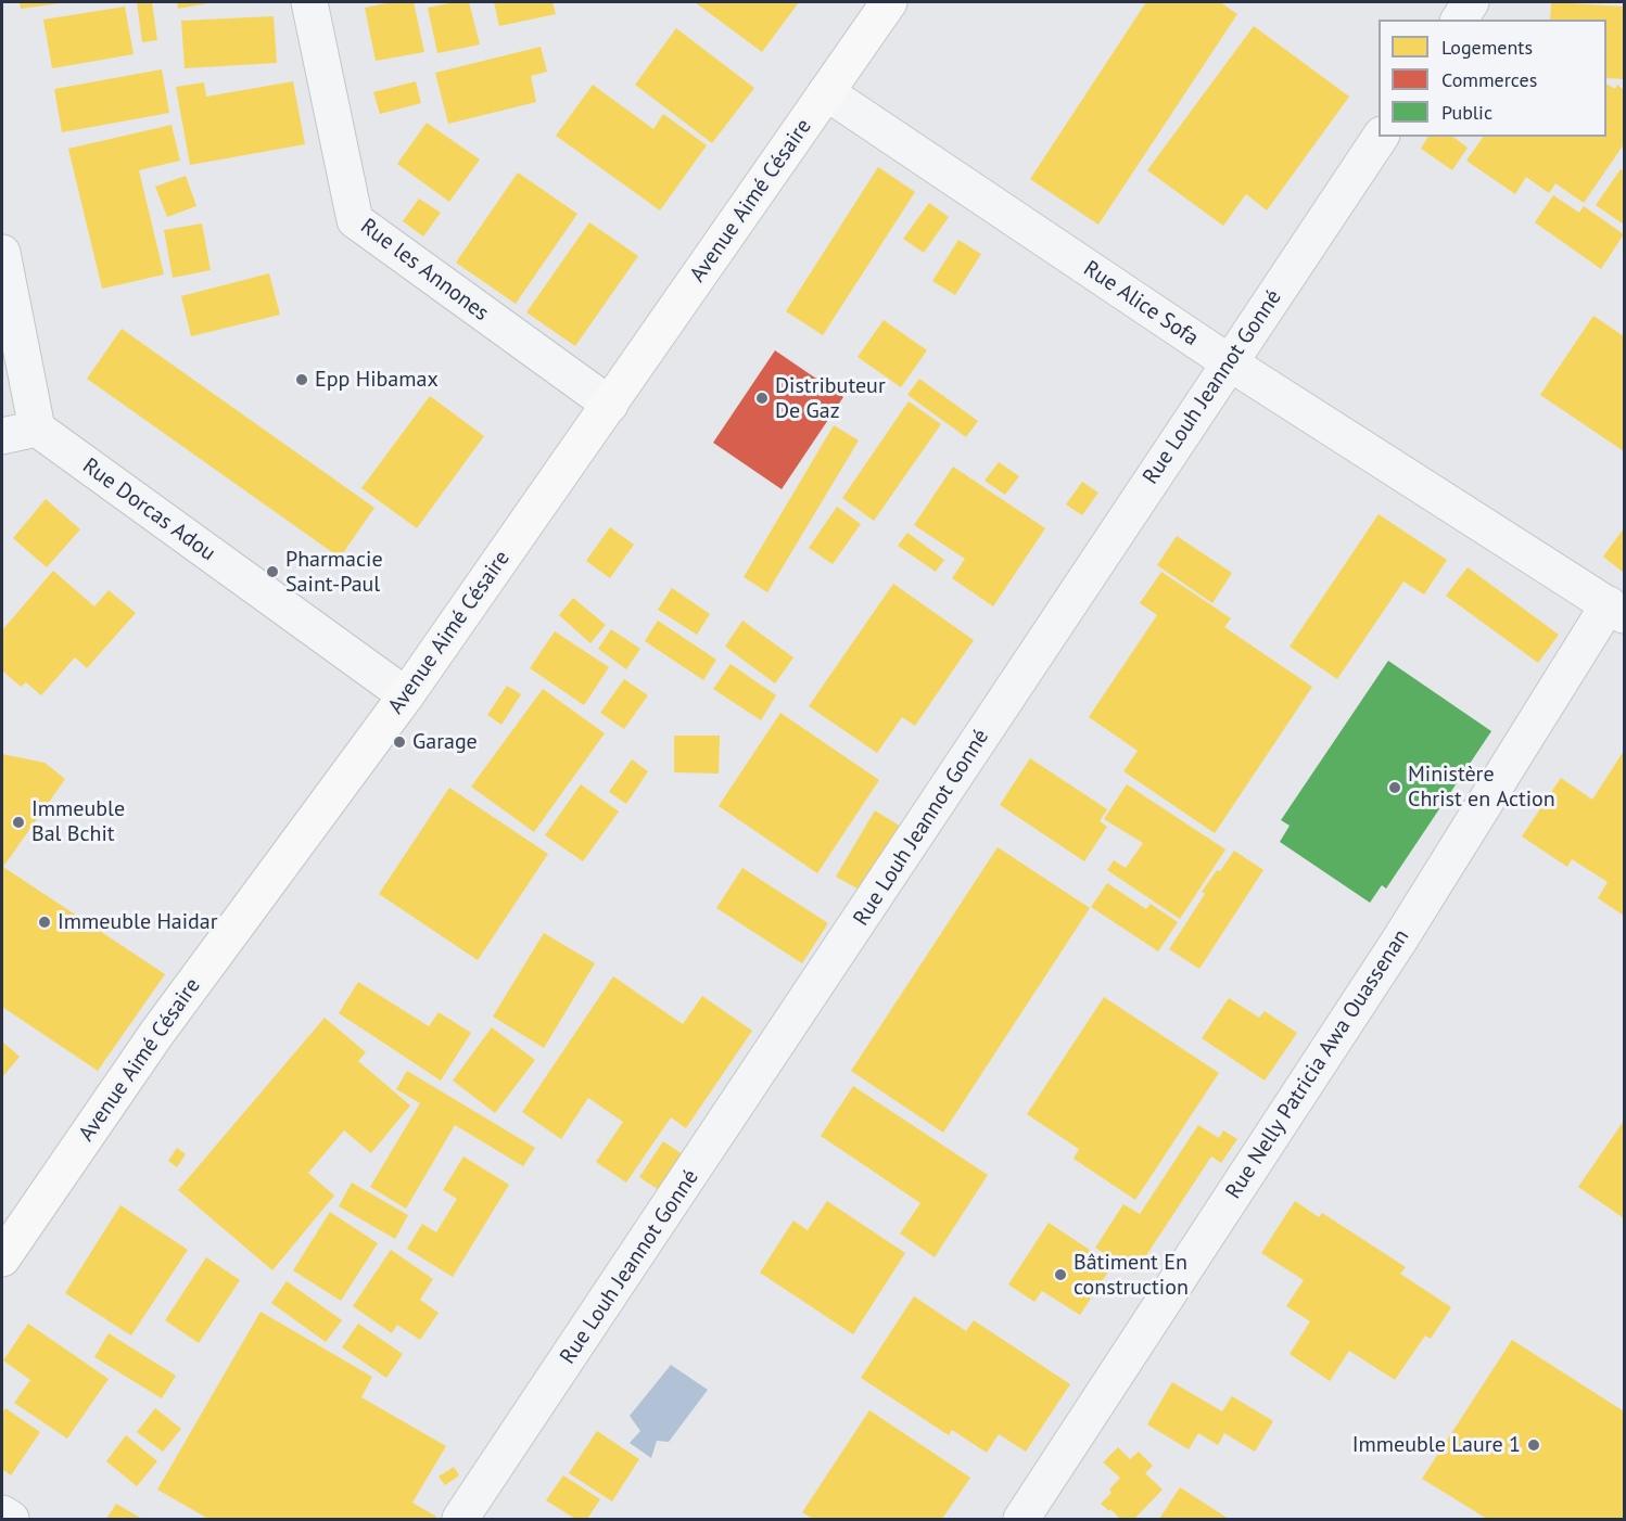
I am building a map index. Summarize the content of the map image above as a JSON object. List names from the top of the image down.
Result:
{
  "streets": {
    "street": [
      "Avenue Aimé Césaire",
      "Rue les Annones",
      "Rue Alice Sofa",
      "Rue Louh Jeannot Gonné",
      "Rue Dorcas Adou",
      "Rue Nelly Patricia Awa Ouassenan"
    ]
  },
  "crossings": [
    ["Avenue Aimé Césaire", "Rue les Annones"],
    ["Avenue Aimé Césaire", "Rue Alice Sofa"],
    ["Avenue Aimé Césaire", "Rue Dorcas Adou"],
    ["Rue Alice Sofa", "Rue Louh Jeannot Gonné"],
    ["Rue Alice Sofa", "Rue Nelly Patricia Awa Ouassenan"]
  ],
  "places": [
    "Epp Hibamax",
    "Distributeur De Gaz",
    "Pharmacie Saint-Paul",
    "Garage",
    "Ministère Christ en Action",
    "Immeuble Bal Bchit",
    "Immeuble Haidar",
    "Bâtiment En construction",
    "Immeuble Laure 1"
  ],
  "legend": ["Logements", "Commerces", "Public"]
}
